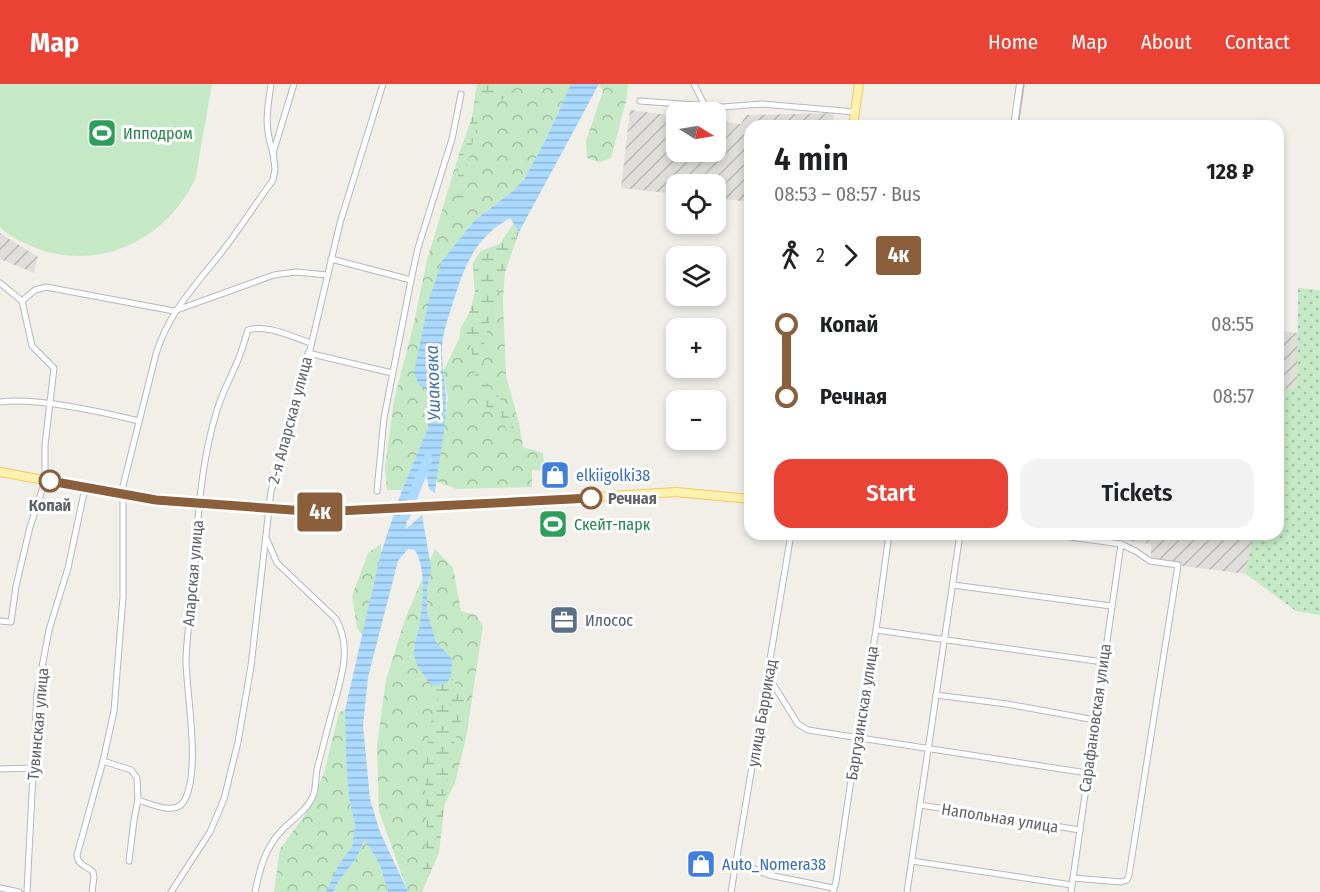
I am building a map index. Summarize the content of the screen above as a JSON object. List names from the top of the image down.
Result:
{
  "streets": {
    "street": [
      "2-я Аларская улица",
      "Аларская улица",
      "улица Баррикад",
      "Баргузинская улица",
      "Сарафановская улица",
      "Тувинская улица",
      "Напольная улица"
    ]
  },
  "crossings": [
    ["2-я Аларская улица", "Аларская улица"],
    ["Сарафановская улица", "Напольная улица"]
  ],
  "water": ["Ушаковка"],
  "places": {
    "sports": ["Ипподром", "Скейт-парк"],
    "shop": ["elkiigolki38", "Auto_Nomera38"],
    "other": ["Копай", "Речная"],
    "office": ["Илосос"]
  },
  "lines": ["bus line 4к"],
  "north": "right",
  "page": {
    "header": "Map",
    "nav": [
      "Home",
      "Map",
      "About",
      "Contact"
    ],
    "on_map": "4к",
    "map_buttons": ["+", "−"],
    "heading": ["4 min", "08:53 – 08:57 · Bus", "128 ₽"],
    "legs": ["2", "4к"],
    "list": [
      {
        "name": "Копай",
        "value": "08:55"
      },
      {
        "name": "Речная",
        "value": "08:57"
      }
    ],
    "buttons": ["Start", "Tickets"]
  }
}
